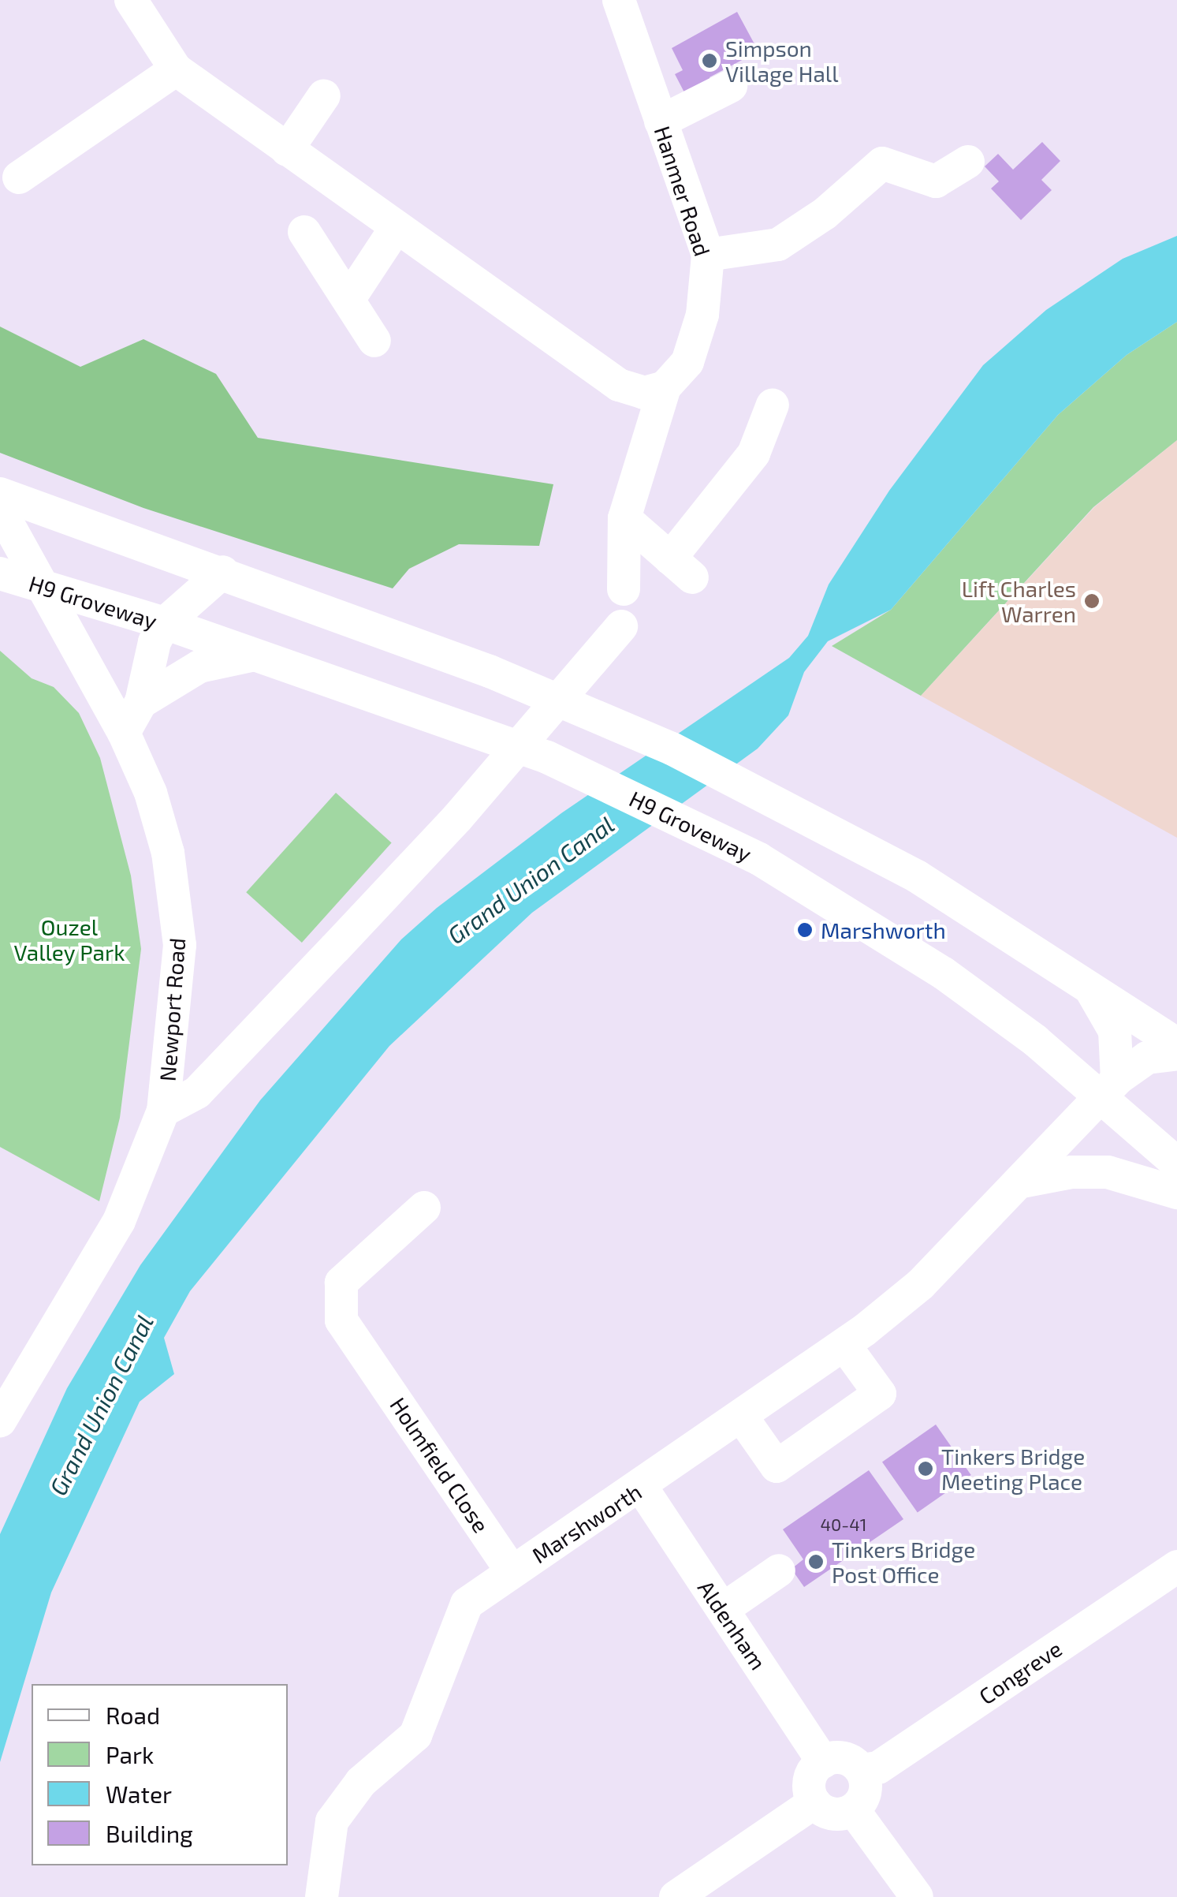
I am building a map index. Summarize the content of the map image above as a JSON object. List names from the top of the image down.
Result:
{
  "streets": {
    "street": [
      "Hanmer Road",
      "H9 Groveway",
      "Newport Road",
      "Holmfield Close",
      "Marshworth",
      "Aldenham",
      "Congreve"
    ]
  },
  "crossings": [
    ["H9 Groveway", "Newport Road"],
    ["H9 Groveway", "Marshworth"],
    ["Holmfield Close", "Marshworth"],
    ["Marshworth", "Aldenham"],
    ["Aldenham", "Congreve"]
  ],
  "water": ["Grand Union Canal"],
  "parks": ["Ouzel Valley Park"],
  "places": [
    "Simpson Village Hall",
    "Lift Charles Warren",
    "Marshworth",
    "Tinkers Bridge Meeting Place",
    "Tinkers Bridge Post Office"
  ],
  "house_numbers": ["40-41"],
  "legend": [
    "Road",
    "Park",
    "Water",
    "Building"
  ]
}
